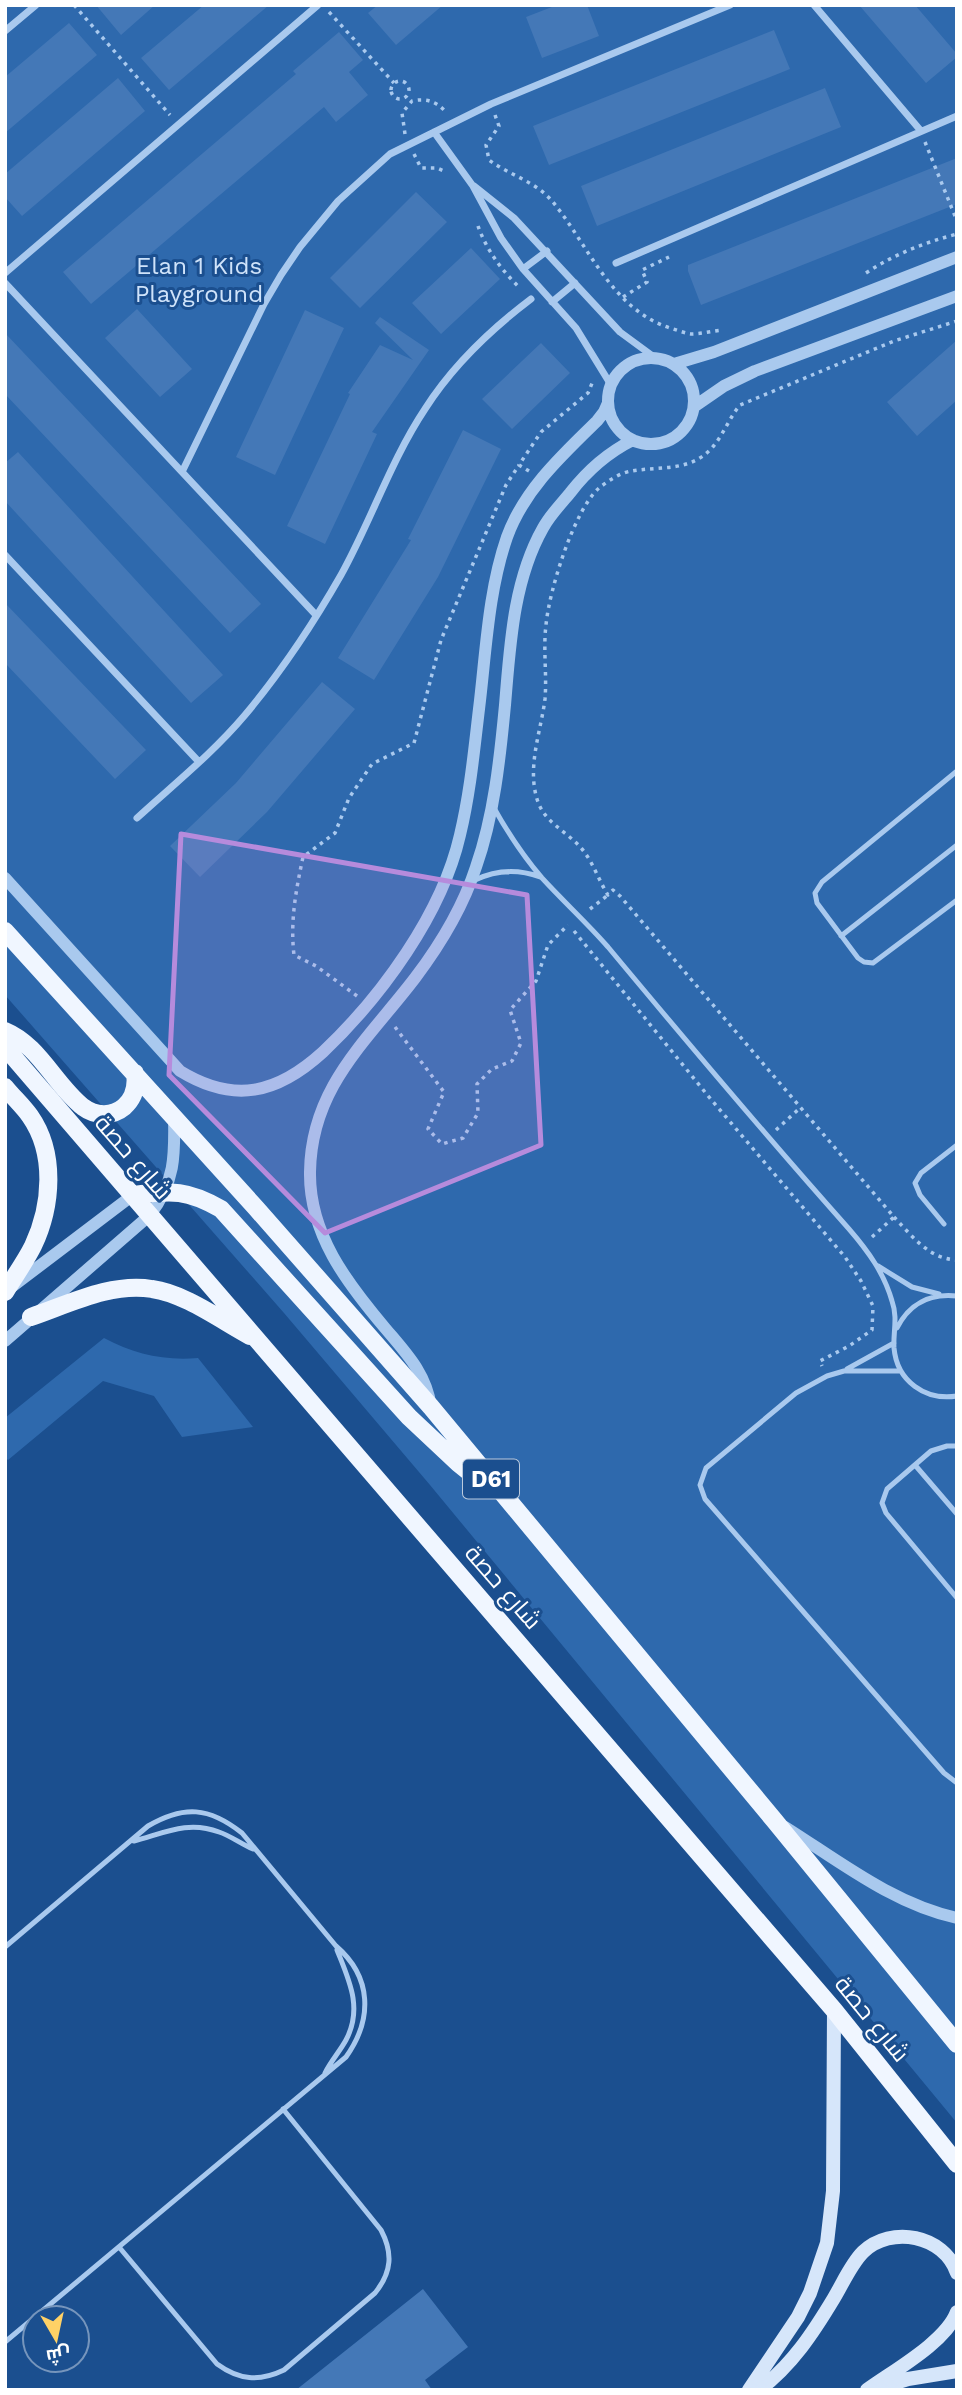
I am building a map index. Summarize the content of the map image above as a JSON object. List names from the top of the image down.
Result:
{
  "streets": {
    "main road": ["شارع حصة", "D61"]
  },
  "parks": ["Elan 1 Kids Playground"],
  "north": "bottom"
}
